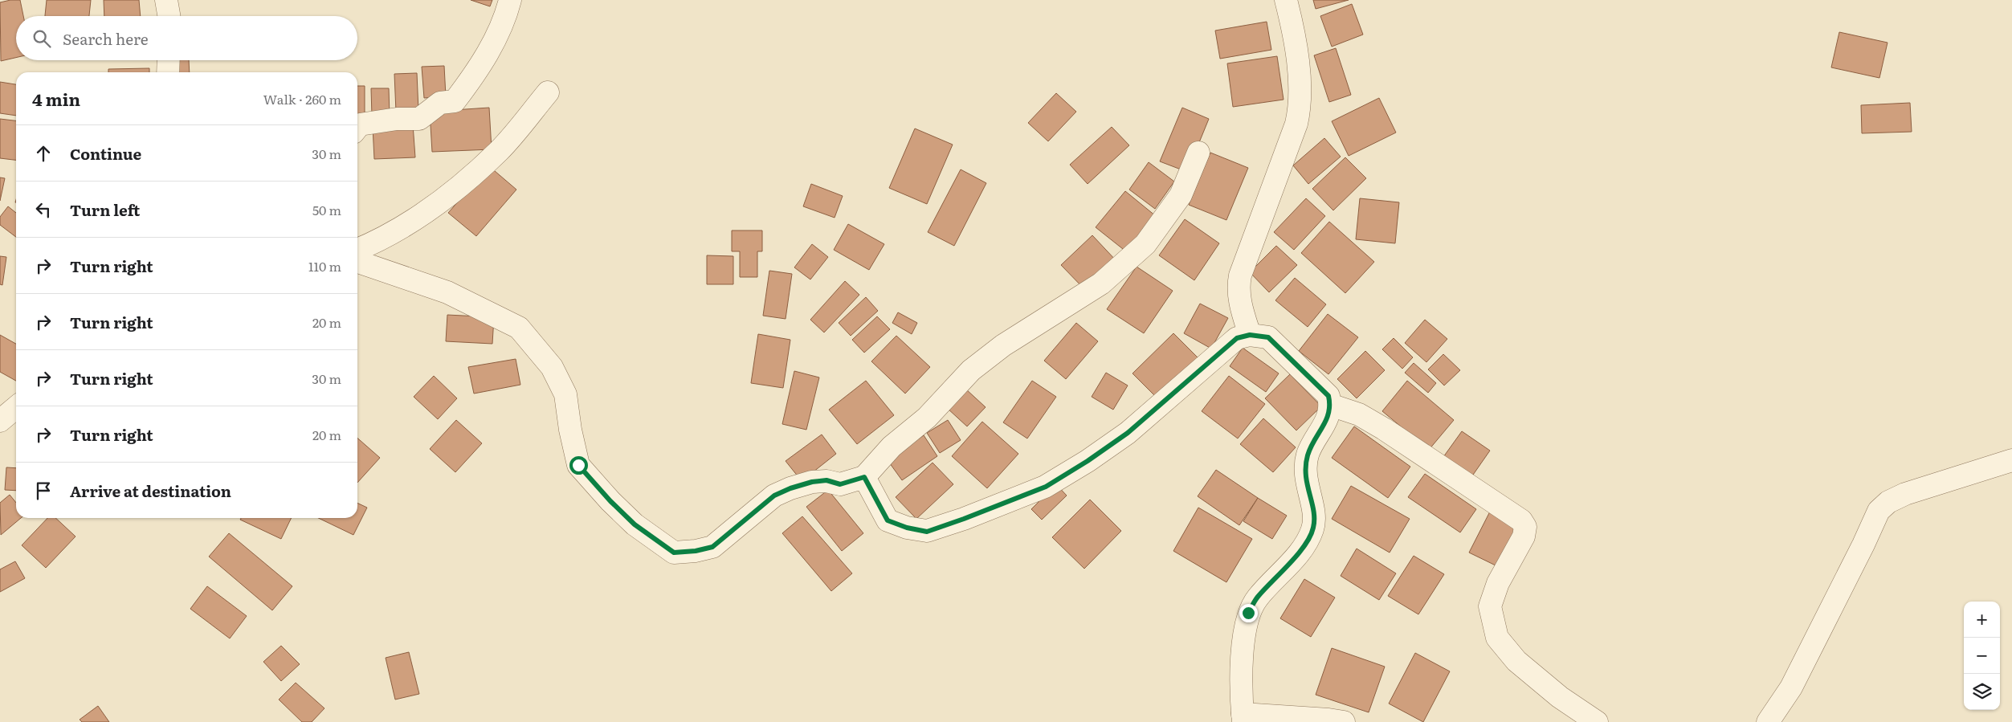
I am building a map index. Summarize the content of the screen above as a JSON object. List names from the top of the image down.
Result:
{
  "page": {
    "search": "Search here",
    "heading": ["4 min", "Walk · 260 m"],
    "list": [
      ["Continue", "30 m"],
      ["Turn left", "50 m"],
      ["Turn right", "110 m"],
      ["Turn right", "20 m"],
      ["Turn right", "30 m"],
      ["Turn right", "20 m"],
      "Arrive at destination"
    ],
    "map_buttons": ["+", "−"]
  }
}
